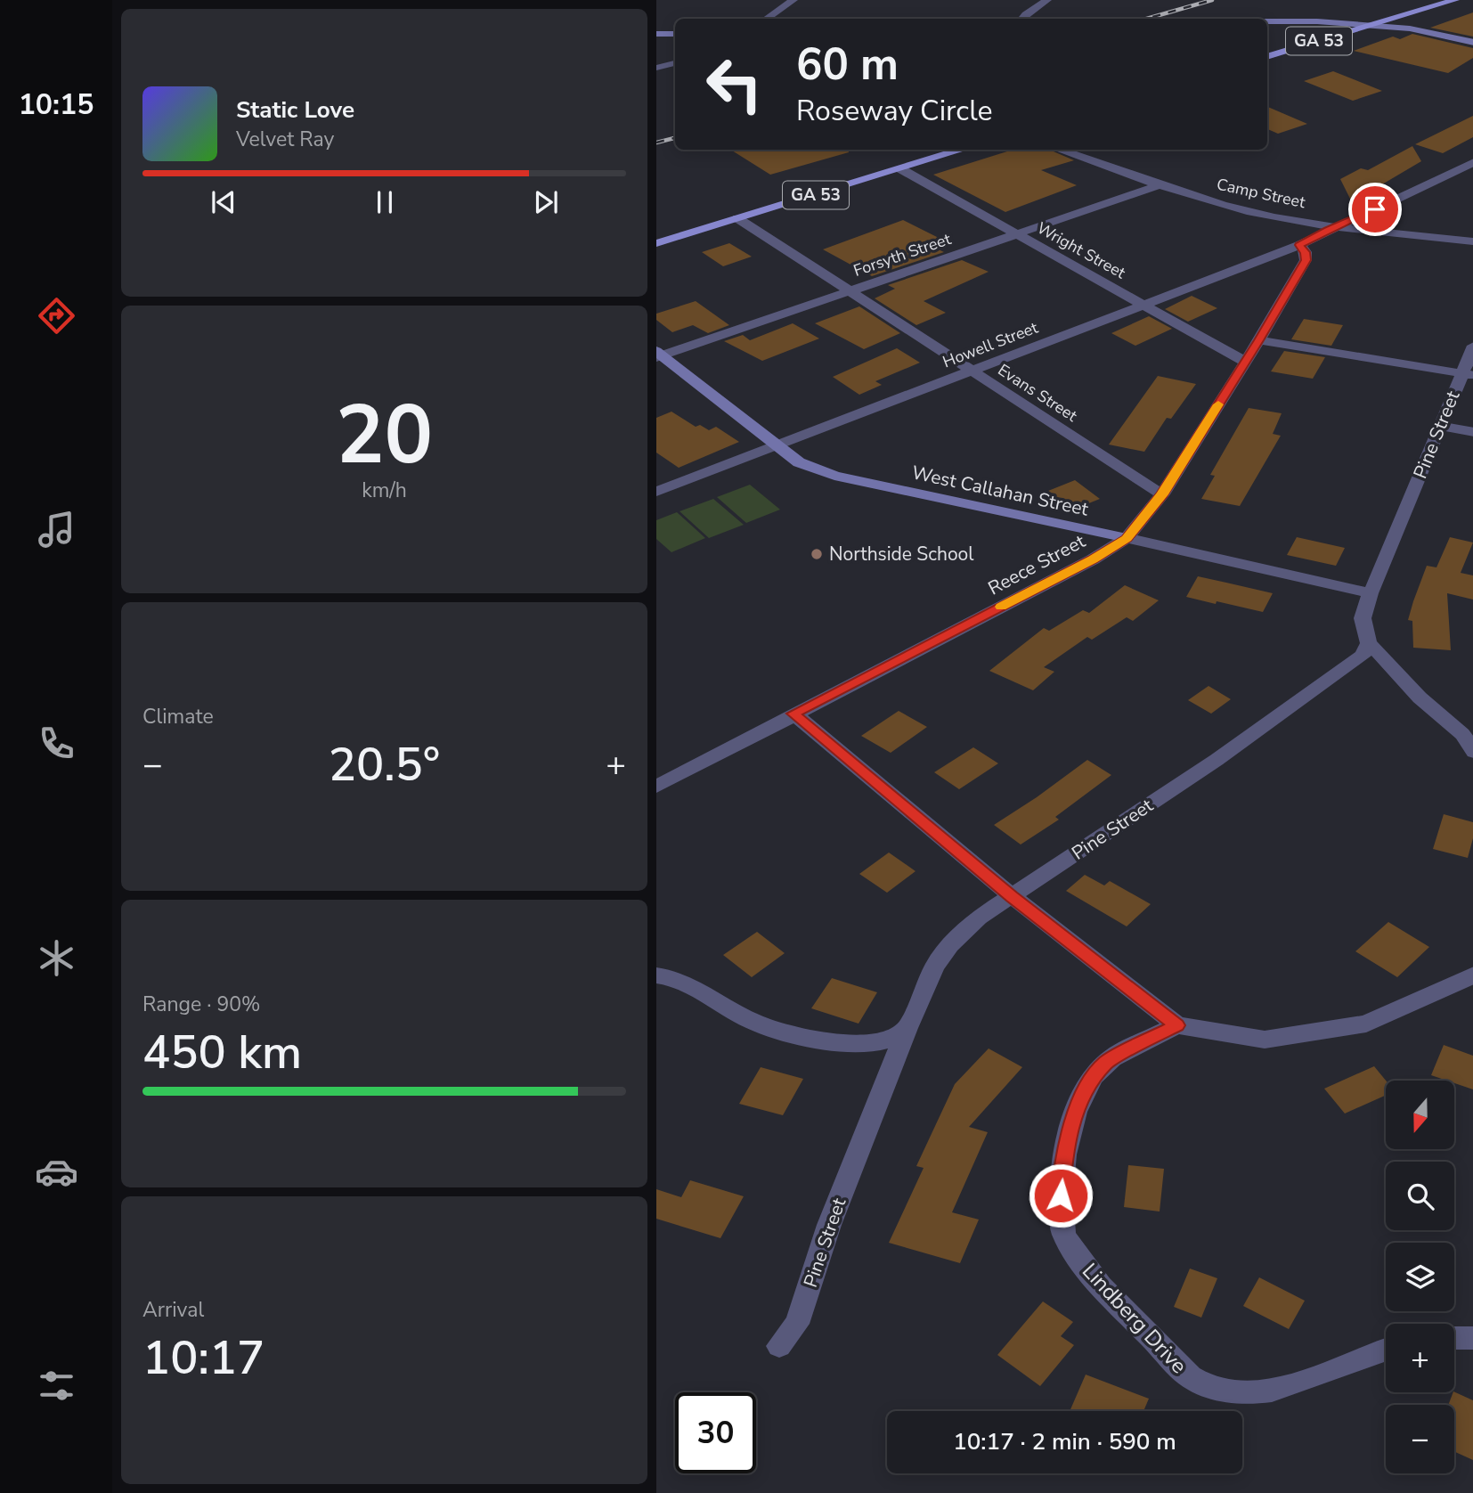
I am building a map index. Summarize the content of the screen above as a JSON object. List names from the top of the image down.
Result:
{
  "streets": {
    "main road": ["GA 53"],
    "street": [
      "Camp Street",
      "Wright Street",
      "Forsyth Street",
      "Howell Street",
      "Evans Street",
      "Pine Street",
      "West Callahan Street",
      "Reece Street",
      "Lindberg Drive"
    ]
  },
  "crossings": [
    ["GA 53", "Wright Street"],
    ["GA 53", "Evans Street"],
    ["Camp Street", "Forsyth Street"],
    ["Camp Street", "Howell Street"],
    ["Wright Street", "Forsyth Street"],
    ["Wright Street", "Howell Street"],
    ["Wright Street", "Reece Street"],
    ["Forsyth Street", "Evans Street"],
    ["Forsyth Street", "West Callahan Street"],
    ["Howell Street", "Evans Street"],
    ["Howell Street", "West Callahan Street"],
    ["Howell Street", "Reece Street"],
    ["Evans Street", "Reece Street"],
    ["Pine Street", "West Callahan Street"],
    ["West Callahan Street", "Reece Street"]
  ],
  "places": ["Northside School"],
  "north": "bottom",
  "page": {
    "tabs": "10:15",
    "turn": ["60 m", "Roseway Circle"],
    "song": ["Static Love", "Velvet Ray"],
    "tile": [
      ["20", "km/h"],
      "Climate",
      ["Range · 90%", "450 km"],
      ["Arrival", "10:17"]
    ],
    "heat": ["−", "20.5°", "+"],
    "map_buttons": ["+", "−"],
    "limit": "30",
    "trip": "10:17 · 2 min · 590 m"
  }
}
